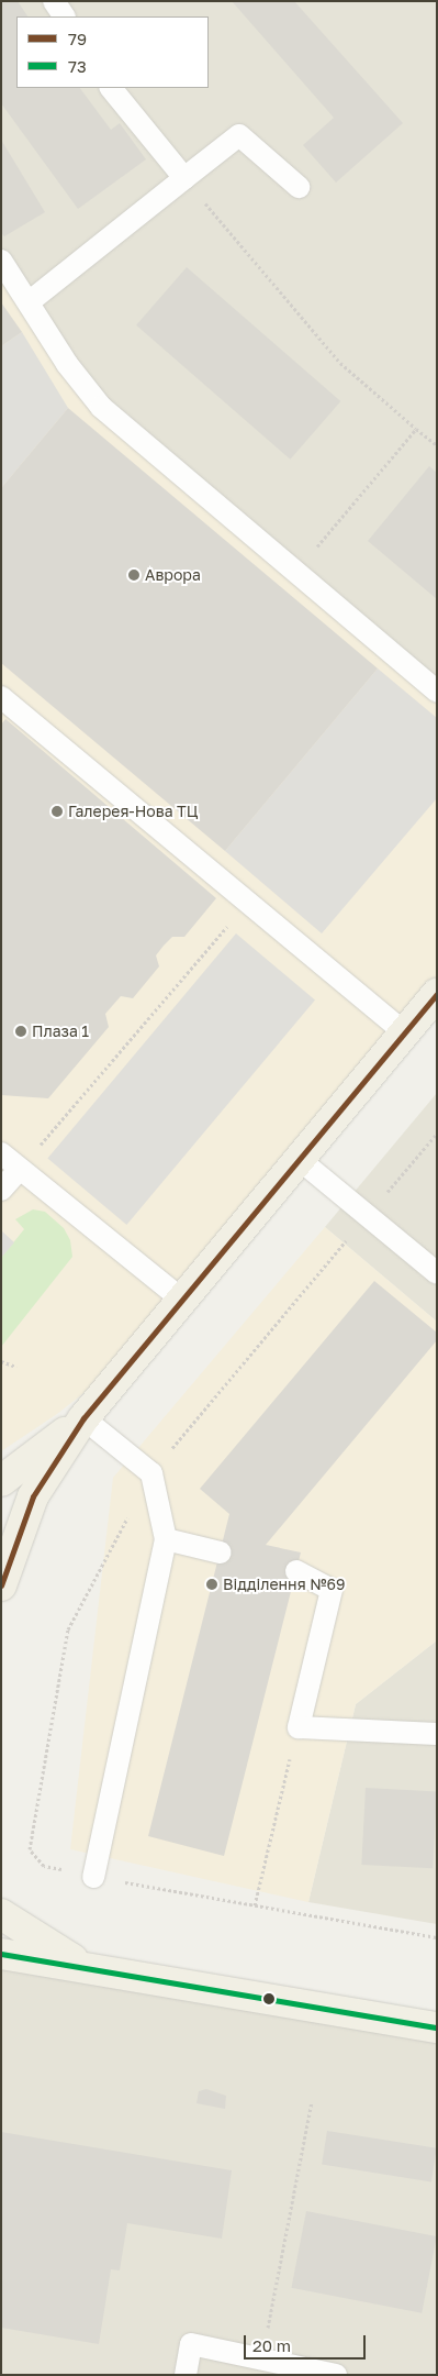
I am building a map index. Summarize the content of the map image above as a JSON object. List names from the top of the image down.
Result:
{
  "places": [
    "Аврора",
    "Галерея-Нова ТЦ",
    "Плаза 1",
    "Відділення №69"
  ],
  "lines": ["transit line 79", "transit line 73"],
  "legend": ["79", "73"],
  "scale_bar": "20 m"
}
